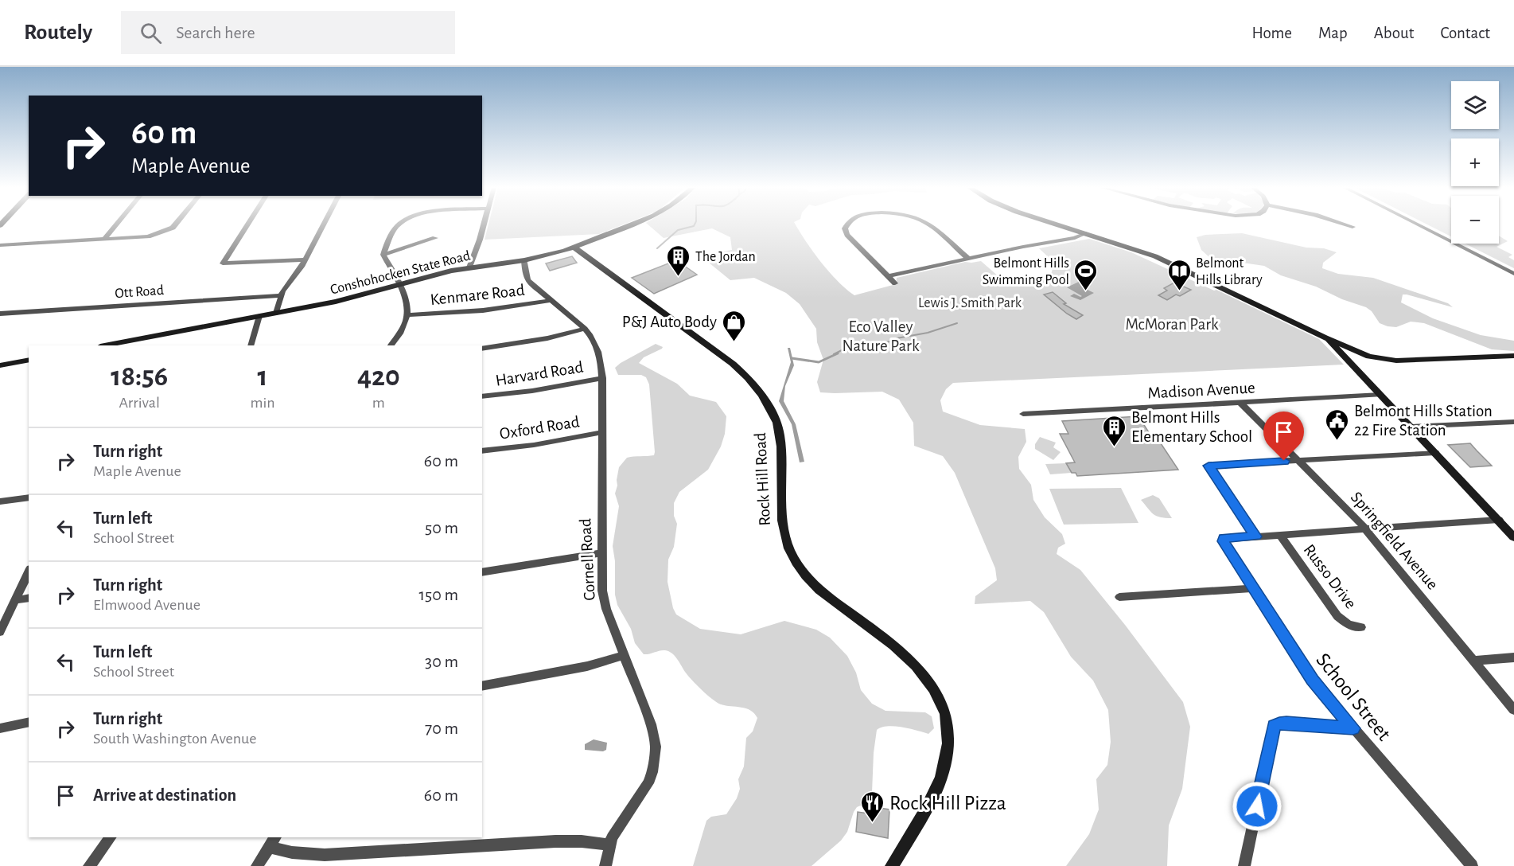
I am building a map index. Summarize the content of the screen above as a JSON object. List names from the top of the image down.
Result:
{
  "streets": {
    "main road": ["Conshohocken State Road", "Rock Hill Road"],
    "street": [
      "Ott Road",
      "Kenmare Road",
      "Harvard Road",
      "Madison Avenue",
      "Oxford Road",
      "Springfield Avenue",
      "Cornell Road",
      "Russo Drive",
      "School Street"
    ]
  },
  "crossings": [
    ["Conshohocken State Road", "Rock Hill Road"],
    ["Conshohocken State Road", "Cornell Road"],
    ["Kenmare Road", "Cornell Road"],
    ["Harvard Road", "Cornell Road"],
    ["Madison Avenue", "Springfield Avenue"],
    ["Oxford Road", "Cornell Road"]
  ],
  "parks": ["Lewis J. Smith Park", "McMoran Park", "Eco Valley Nature Park"],
  "places": {
    "building": ["The Jordan", "Belmont Hills Elementary School"],
    "sports": ["Belmont Hills Swimming Pool"],
    "library": ["Belmont Hills Library"],
    "shop": ["P&J Auto Body"],
    "public building": ["Belmont Hills Station 22 Fire Station"],
    "restaurant": ["Rock Hill Pizza"]
  },
  "page": {
    "header": "Routely",
    "search": "Search here",
    "nav": [
      "Home",
      "Map",
      "About",
      "Contact"
    ],
    "map_buttons": ["+", "−"],
    "turn": ["60 m", "Maple Avenue"],
    "eta": [
      "18:56",
      "Arrival",
      "1",
      "min",
      "420",
      "m"
    ],
    "list": [
      {
        "name": "Turn right",
        "note": "Maple Avenue",
        "value": "60 m"
      },
      {
        "name": "Turn left",
        "note": "School Street",
        "value": "50 m"
      },
      {
        "name": "Turn right",
        "note": "Elmwood Avenue",
        "value": "150 m"
      },
      {
        "name": "Turn left",
        "note": "School Street",
        "value": "30 m"
      },
      {
        "name": "Turn right",
        "note": "South Washington Avenue",
        "value": "70 m"
      },
      {
        "name": "Arrive at destination",
        "value": "60 m"
      }
    ]
  }
}
